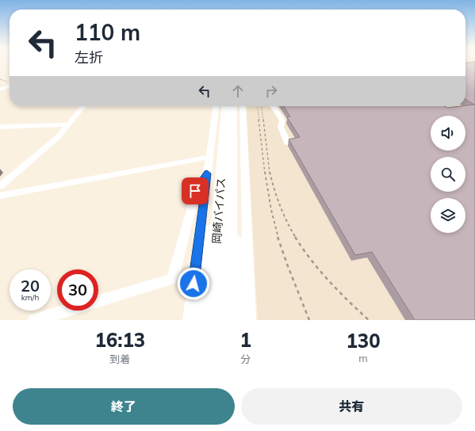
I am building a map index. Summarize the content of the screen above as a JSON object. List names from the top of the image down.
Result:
{
  "streets": {
    "highway": ["岡崎バイパス"]
  },
  "page": {
    "turn": ["110 m", "左折"],
    "speed": "20 km/h",
    "limit": "30",
    "eta": [
      "16:13",
      "到着",
      "1",
      "分",
      "130",
      "m"
    ],
    "buttons": ["終了", "共有"]
  }
}
